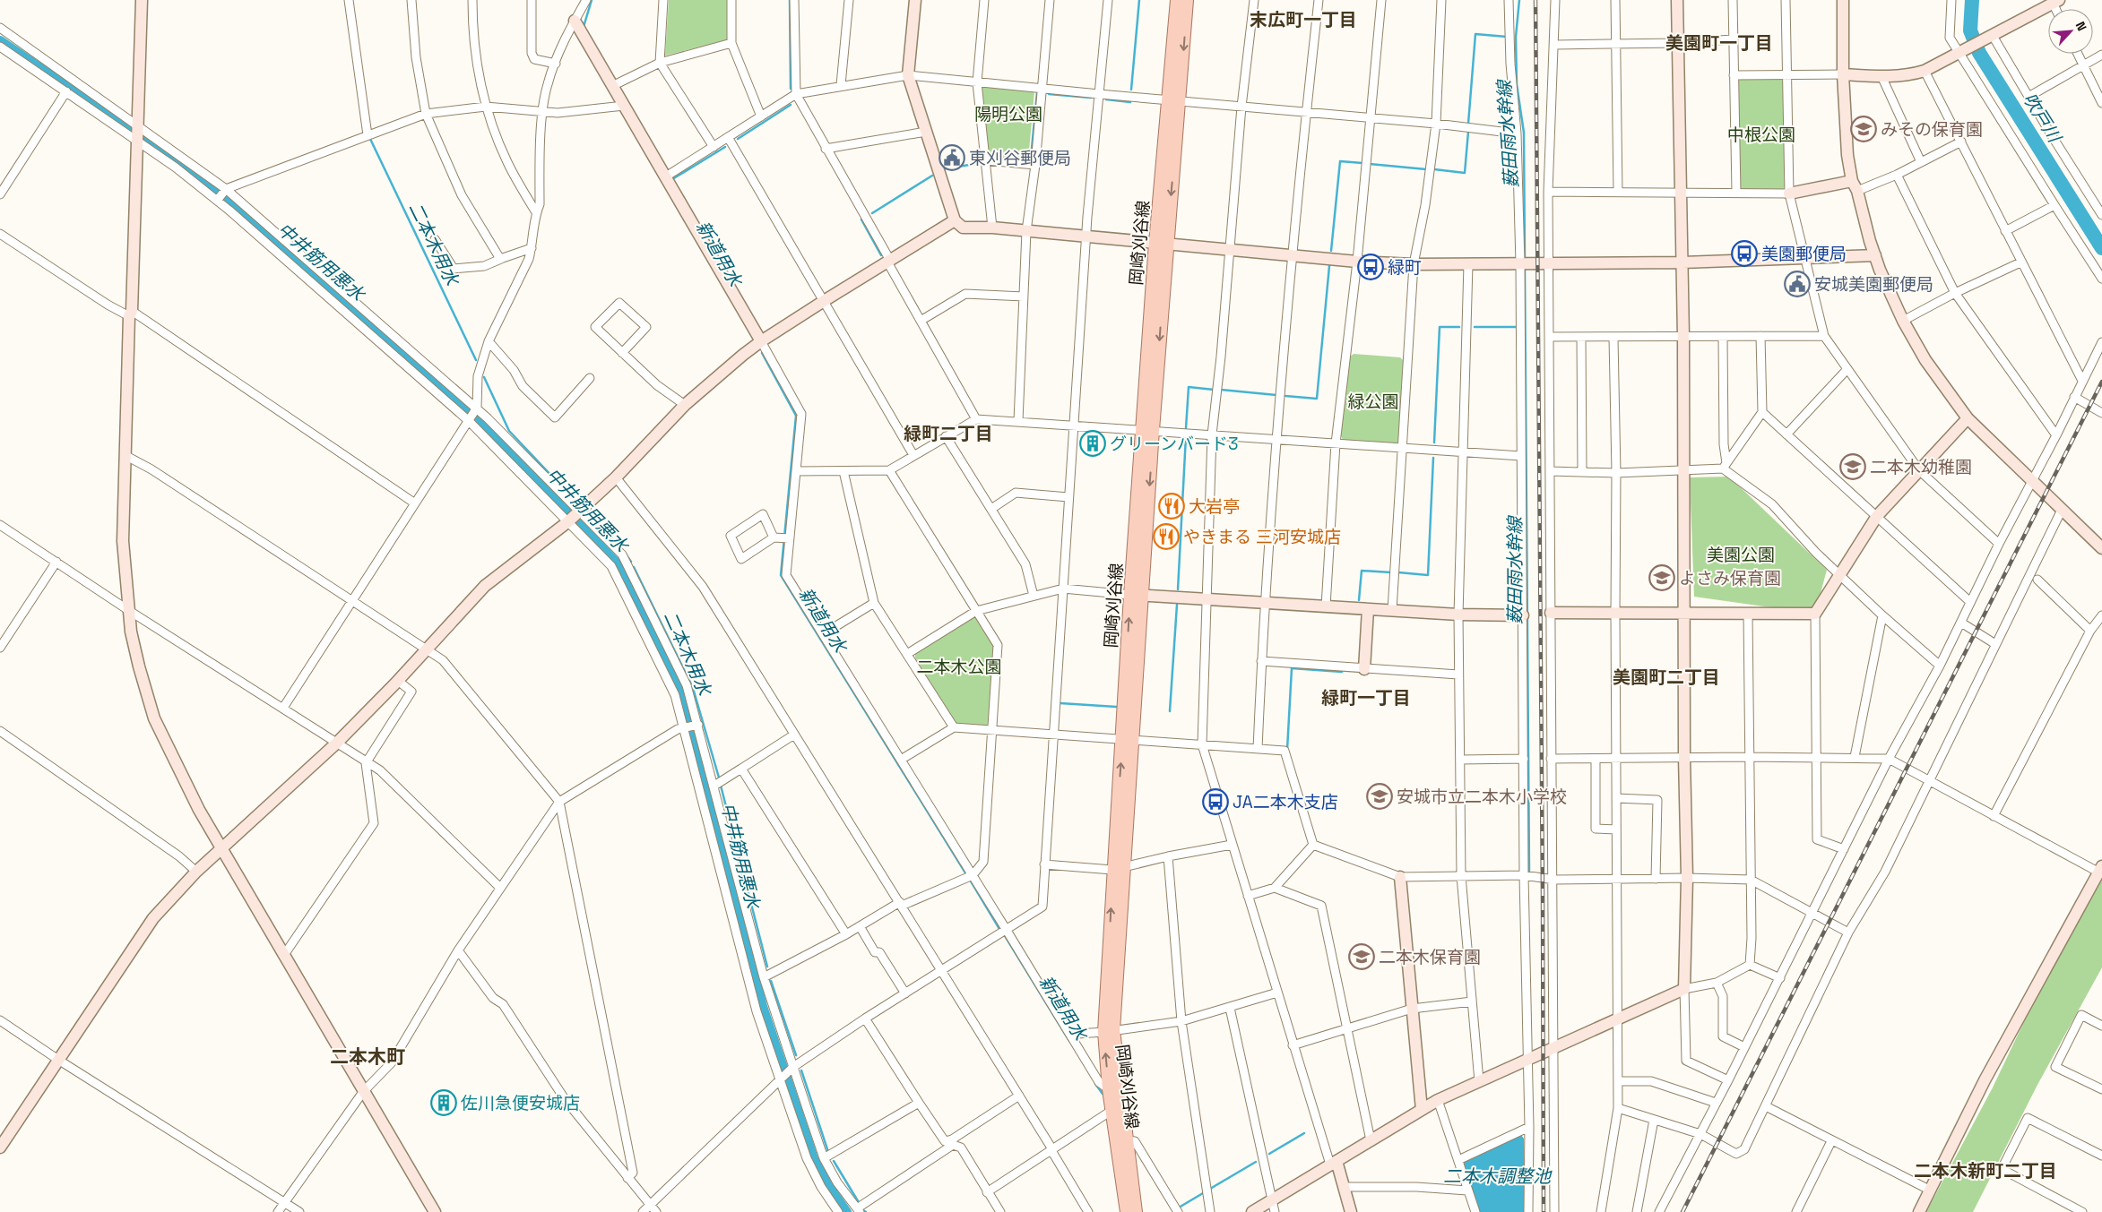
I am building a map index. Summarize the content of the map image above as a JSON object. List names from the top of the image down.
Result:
{
  "streets": {
    "main road": ["岡崎刈谷線"]
  },
  "districts": [
    "末広町一丁目",
    "美園町一丁目",
    "緑町二丁目",
    "美園町二丁目",
    "緑町一丁目",
    "二本木町",
    "二本木新町二丁目"
  ],
  "water": [
    "吹戸川",
    "薮田雨水幹線",
    "二本木用水",
    "新道用水",
    "中井筋用悪水",
    "二本木調整池"
  ],
  "parks": [
    "陽明公園",
    "中根公園",
    "緑公園",
    "美園公園",
    "二本木公園"
  ],
  "places": {
    "school or university": [
      "みその保育園",
      "二本木幼稚園",
      "よさみ保育園",
      "安城市立二本木小学校",
      "二本木保育園"
    ],
    "public building": ["東刈谷郵便局", "安城美園郵便局"],
    "bus stop": ["美園郵便局", "緑町", "JA二本木支店"],
    "building": ["グリーンバード3", "佐川急便安城店"],
    "restaurant": ["大岩亭", "やきまる 三河安城店"]
  },
  "north": "top right"
}
